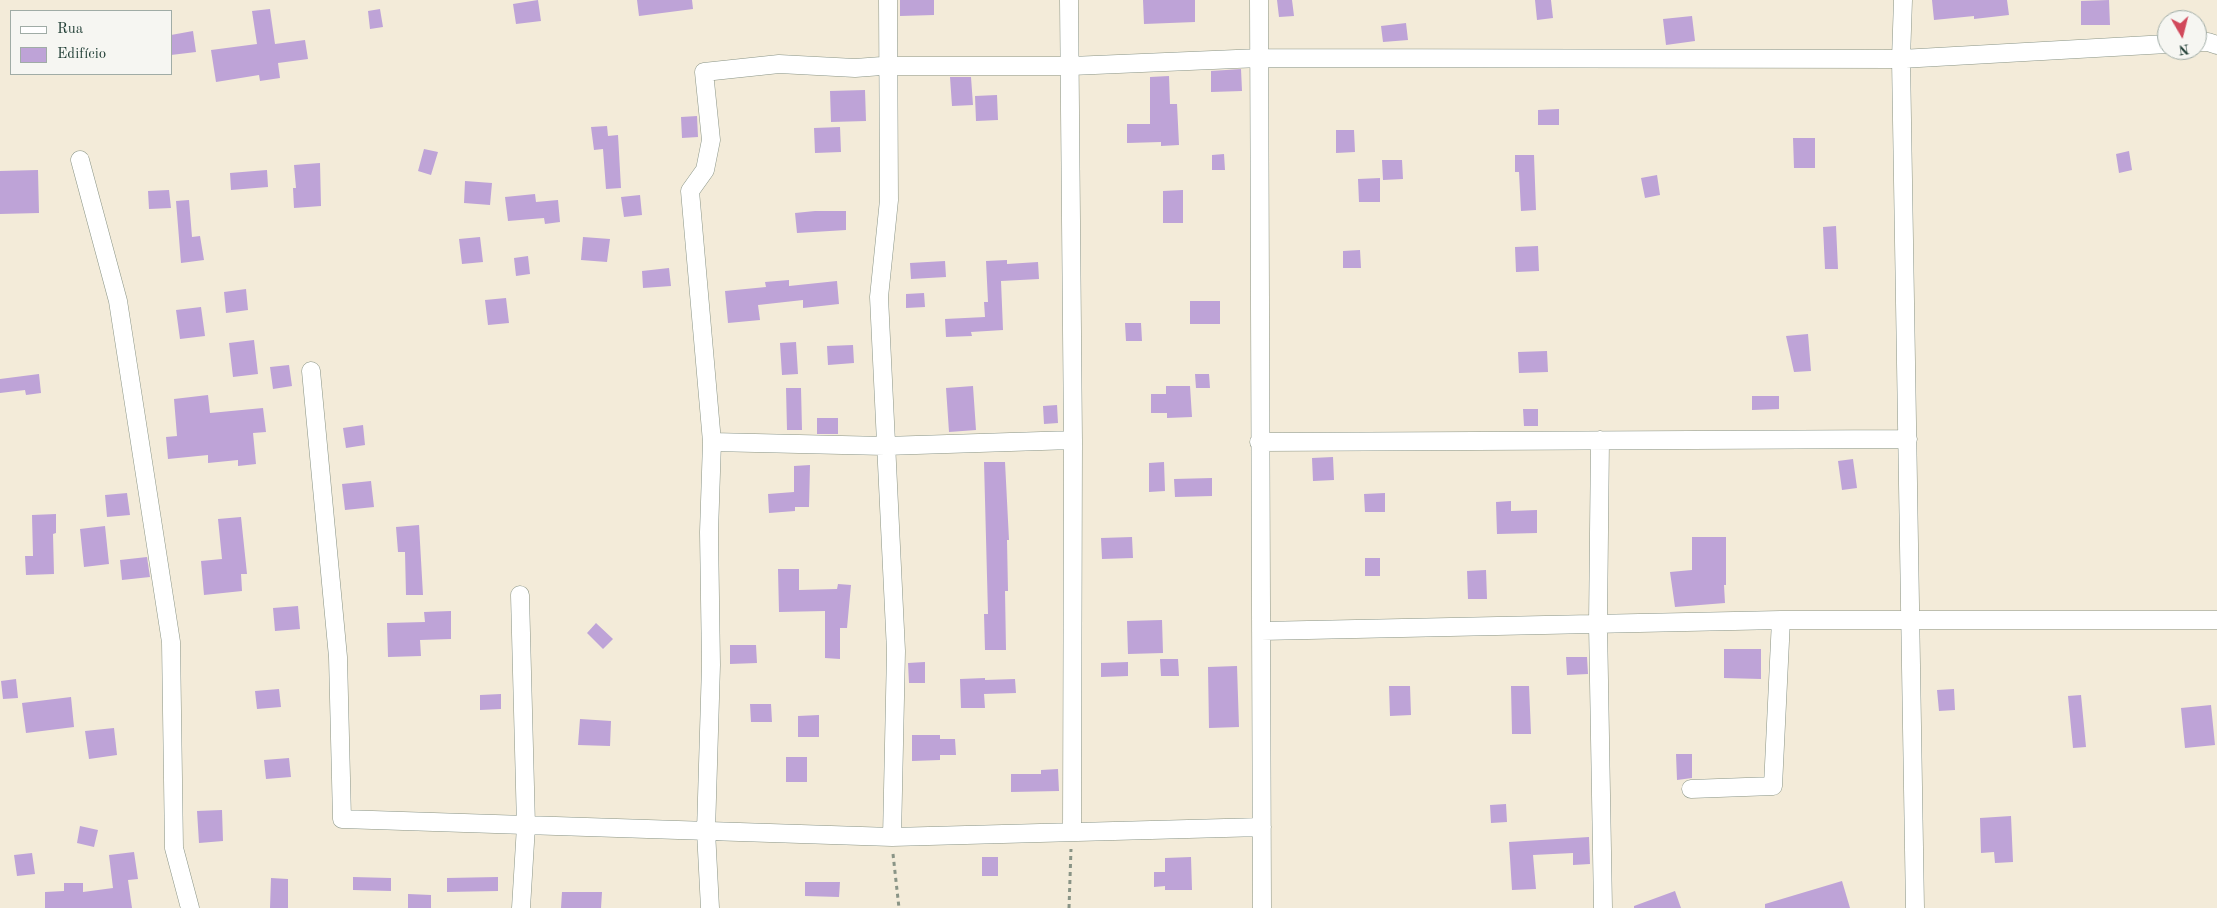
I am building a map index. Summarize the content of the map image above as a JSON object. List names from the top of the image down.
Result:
{
  "legend": ["Rua", "Edifício"],
  "north": "bottom"
}
